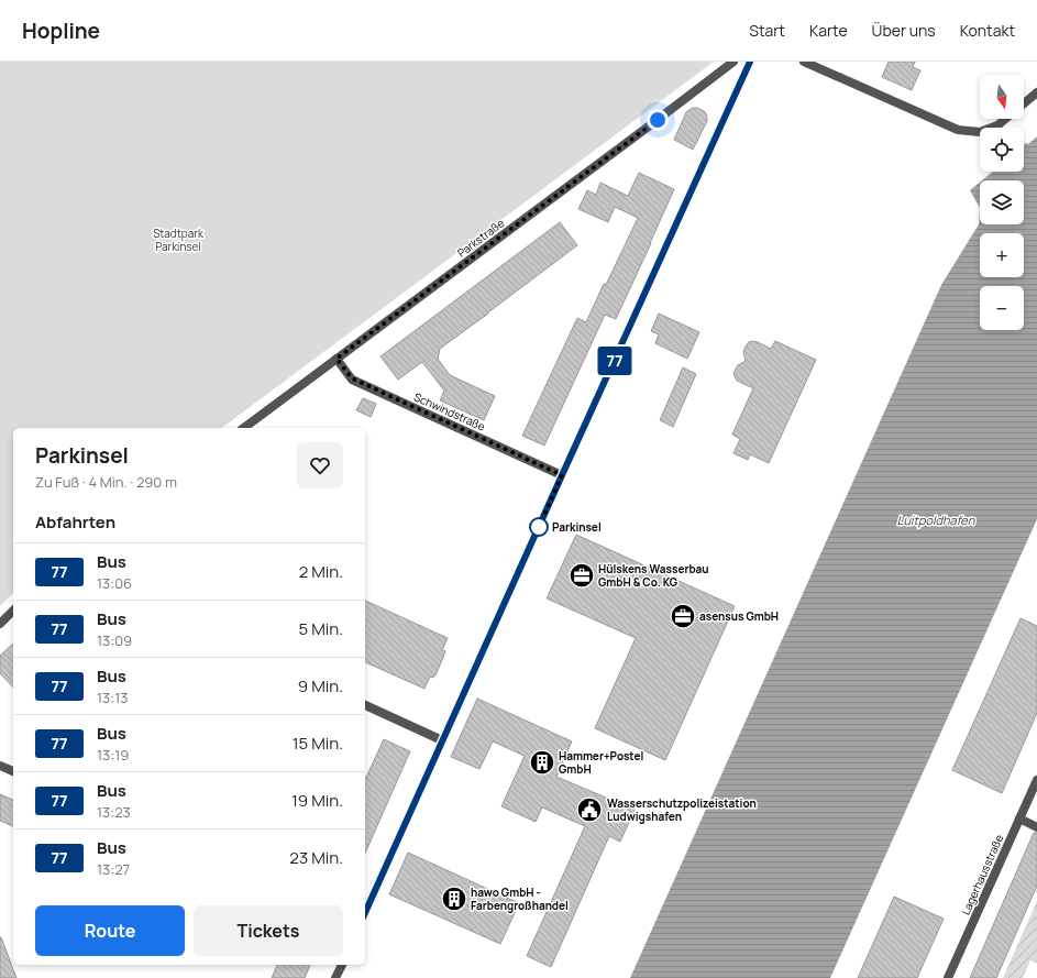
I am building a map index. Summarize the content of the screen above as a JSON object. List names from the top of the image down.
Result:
{
  "streets": {
    "street": ["Parkstraße", "Schwindstraße", "Lagerhausstraße"]
  },
  "crossings": [
    ["Parkstraße", "Schwindstraße"]
  ],
  "water": ["Luitpoldhafen"],
  "parks": ["Stadtpark Parkinsel"],
  "places": {
    "other": ["Parkinsel"],
    "office": ["Hülskens Wasserbau GmbH & Co. KG", "asensus GmbH"],
    "building": ["Hammer+Postel GmbH", "hawo GmbH - Farbengroßhandel"],
    "public building": ["Wasserschutzpolizeistation Ludwigshafen"]
  },
  "lines": ["bus line 77"],
  "north": "bottom",
  "page": {
    "header": "Hopline",
    "nav": [
      "Start",
      "Karte",
      "Über uns",
      "Kontakt"
    ],
    "on_map": "77",
    "map_buttons": ["+", "−"],
    "heading": [
      ["Parkinsel", "Zu Fuß · 4 Min. · 290 m"],
      "Abfahrten"
    ],
    "list": [
      {
        "mark": "77",
        "name": "Bus",
        "note": "13:06",
        "value": "2 Min."
      },
      {
        "mark": "77",
        "name": "Bus",
        "note": "13:09",
        "value": "5 Min."
      },
      {
        "mark": "77",
        "name": "Bus",
        "note": "13:13",
        "value": "9 Min."
      },
      {
        "mark": "77",
        "name": "Bus",
        "note": "13:19",
        "value": "15 Min."
      },
      {
        "mark": "77",
        "name": "Bus",
        "note": "13:23",
        "value": "19 Min."
      },
      {
        "mark": "77",
        "name": "Bus",
        "note": "13:27",
        "value": "23 Min."
      }
    ],
    "buttons": ["Route", "Tickets"]
  }
}
